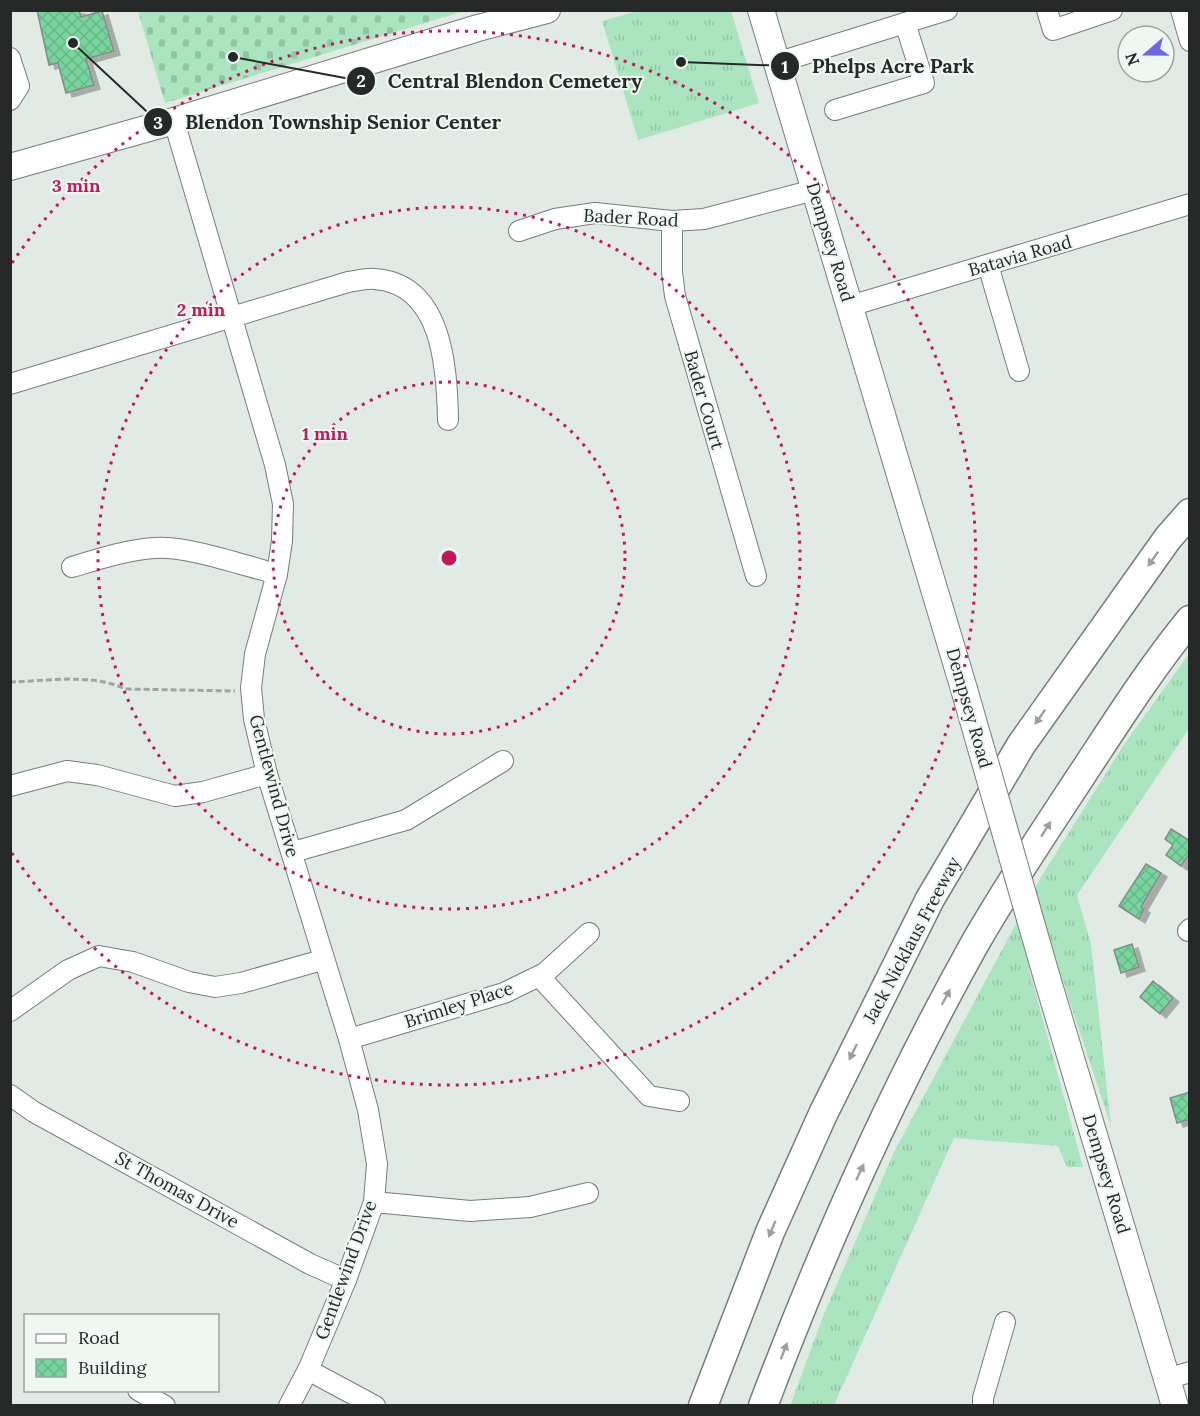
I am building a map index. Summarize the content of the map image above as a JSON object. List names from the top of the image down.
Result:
{
  "streets": {
    "highway": ["Jack Nicklaus Freeway"],
    "main road": ["Dempsey Road"],
    "street": [
      "Bader Road",
      "Batavia Road",
      "Bader Court",
      "Gentlewind Drive",
      "Brimley Place",
      "St Thomas Drive"
    ]
  },
  "crossings": [
    ["Bader Road", "Dempsey Road"],
    ["Bader Road", "Bader Court"],
    ["Dempsey Road", "Batavia Road"],
    ["Gentlewind Drive", "Brimley Place"],
    ["Gentlewind Drive", "St Thomas Drive"]
  ],
  "places": ["Blendon Township Senior Center", "Central Blendon Cemetery", "Phelps Acre Park"],
  "legend": ["Road", "Building"],
  "north": "left",
  "rings": ["3 min", "2 min", "1 min"]
}
